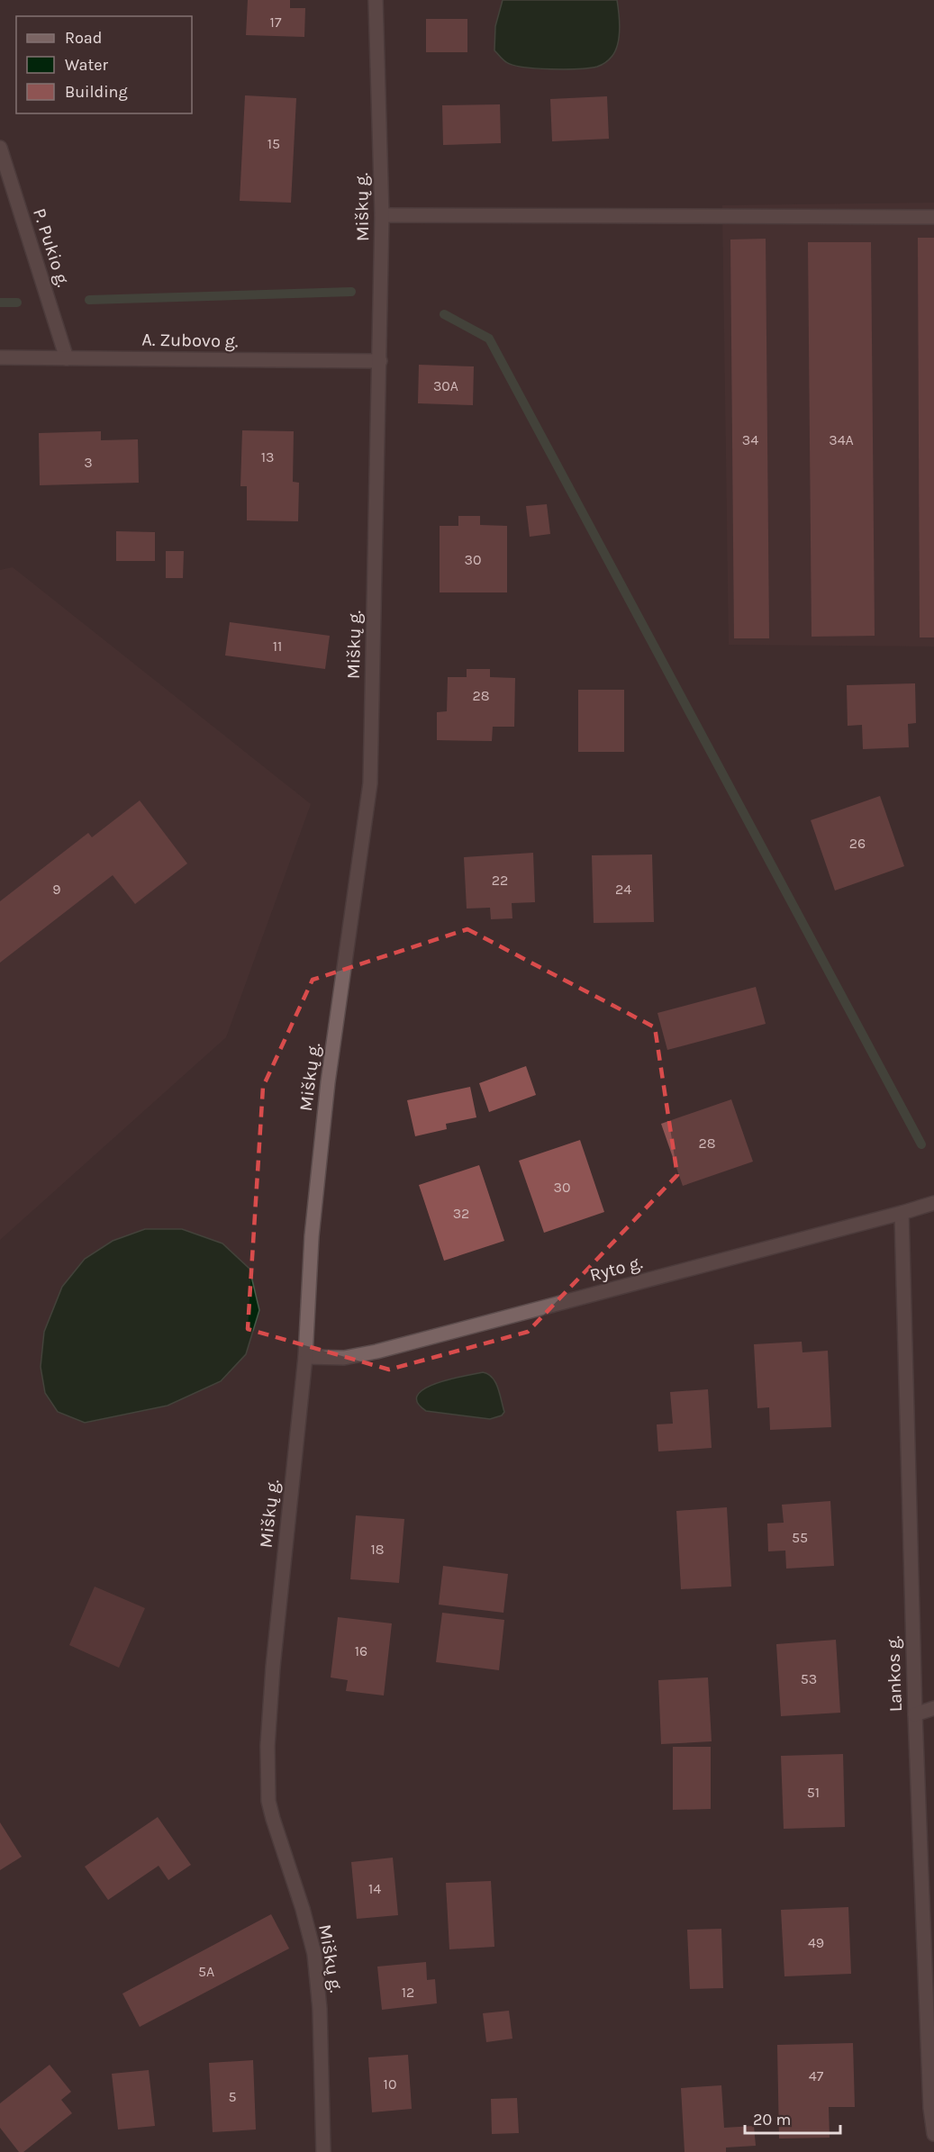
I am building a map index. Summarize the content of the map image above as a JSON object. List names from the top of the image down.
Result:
{
  "streets": {
    "street": [
      "Miškų g.",
      "P. Pukio g.",
      "A. Zubovo g.",
      "Ryto g.",
      "Lankos g."
    ]
  },
  "crossings": [
    ["Miškų g.", "A. Zubovo g."],
    ["Miškų g.", "Ryto g."],
    ["P. Pukio g.", "A. Zubovo g."],
    ["Ryto g.", "Lankos g."]
  ],
  "house_numbers": [
    "17",
    "15",
    "30A",
    "34",
    "34A",
    "13",
    "3",
    "30",
    "11",
    "28",
    "26",
    "22",
    "9",
    "24",
    "28",
    "30",
    "32",
    "55",
    "18",
    "16",
    "53",
    "51",
    "14",
    "49",
    "5A",
    "12",
    "47",
    "10",
    "5"
  ],
  "legend": ["Road", "Water", "Building"],
  "scale_bar": "20 m"
}
